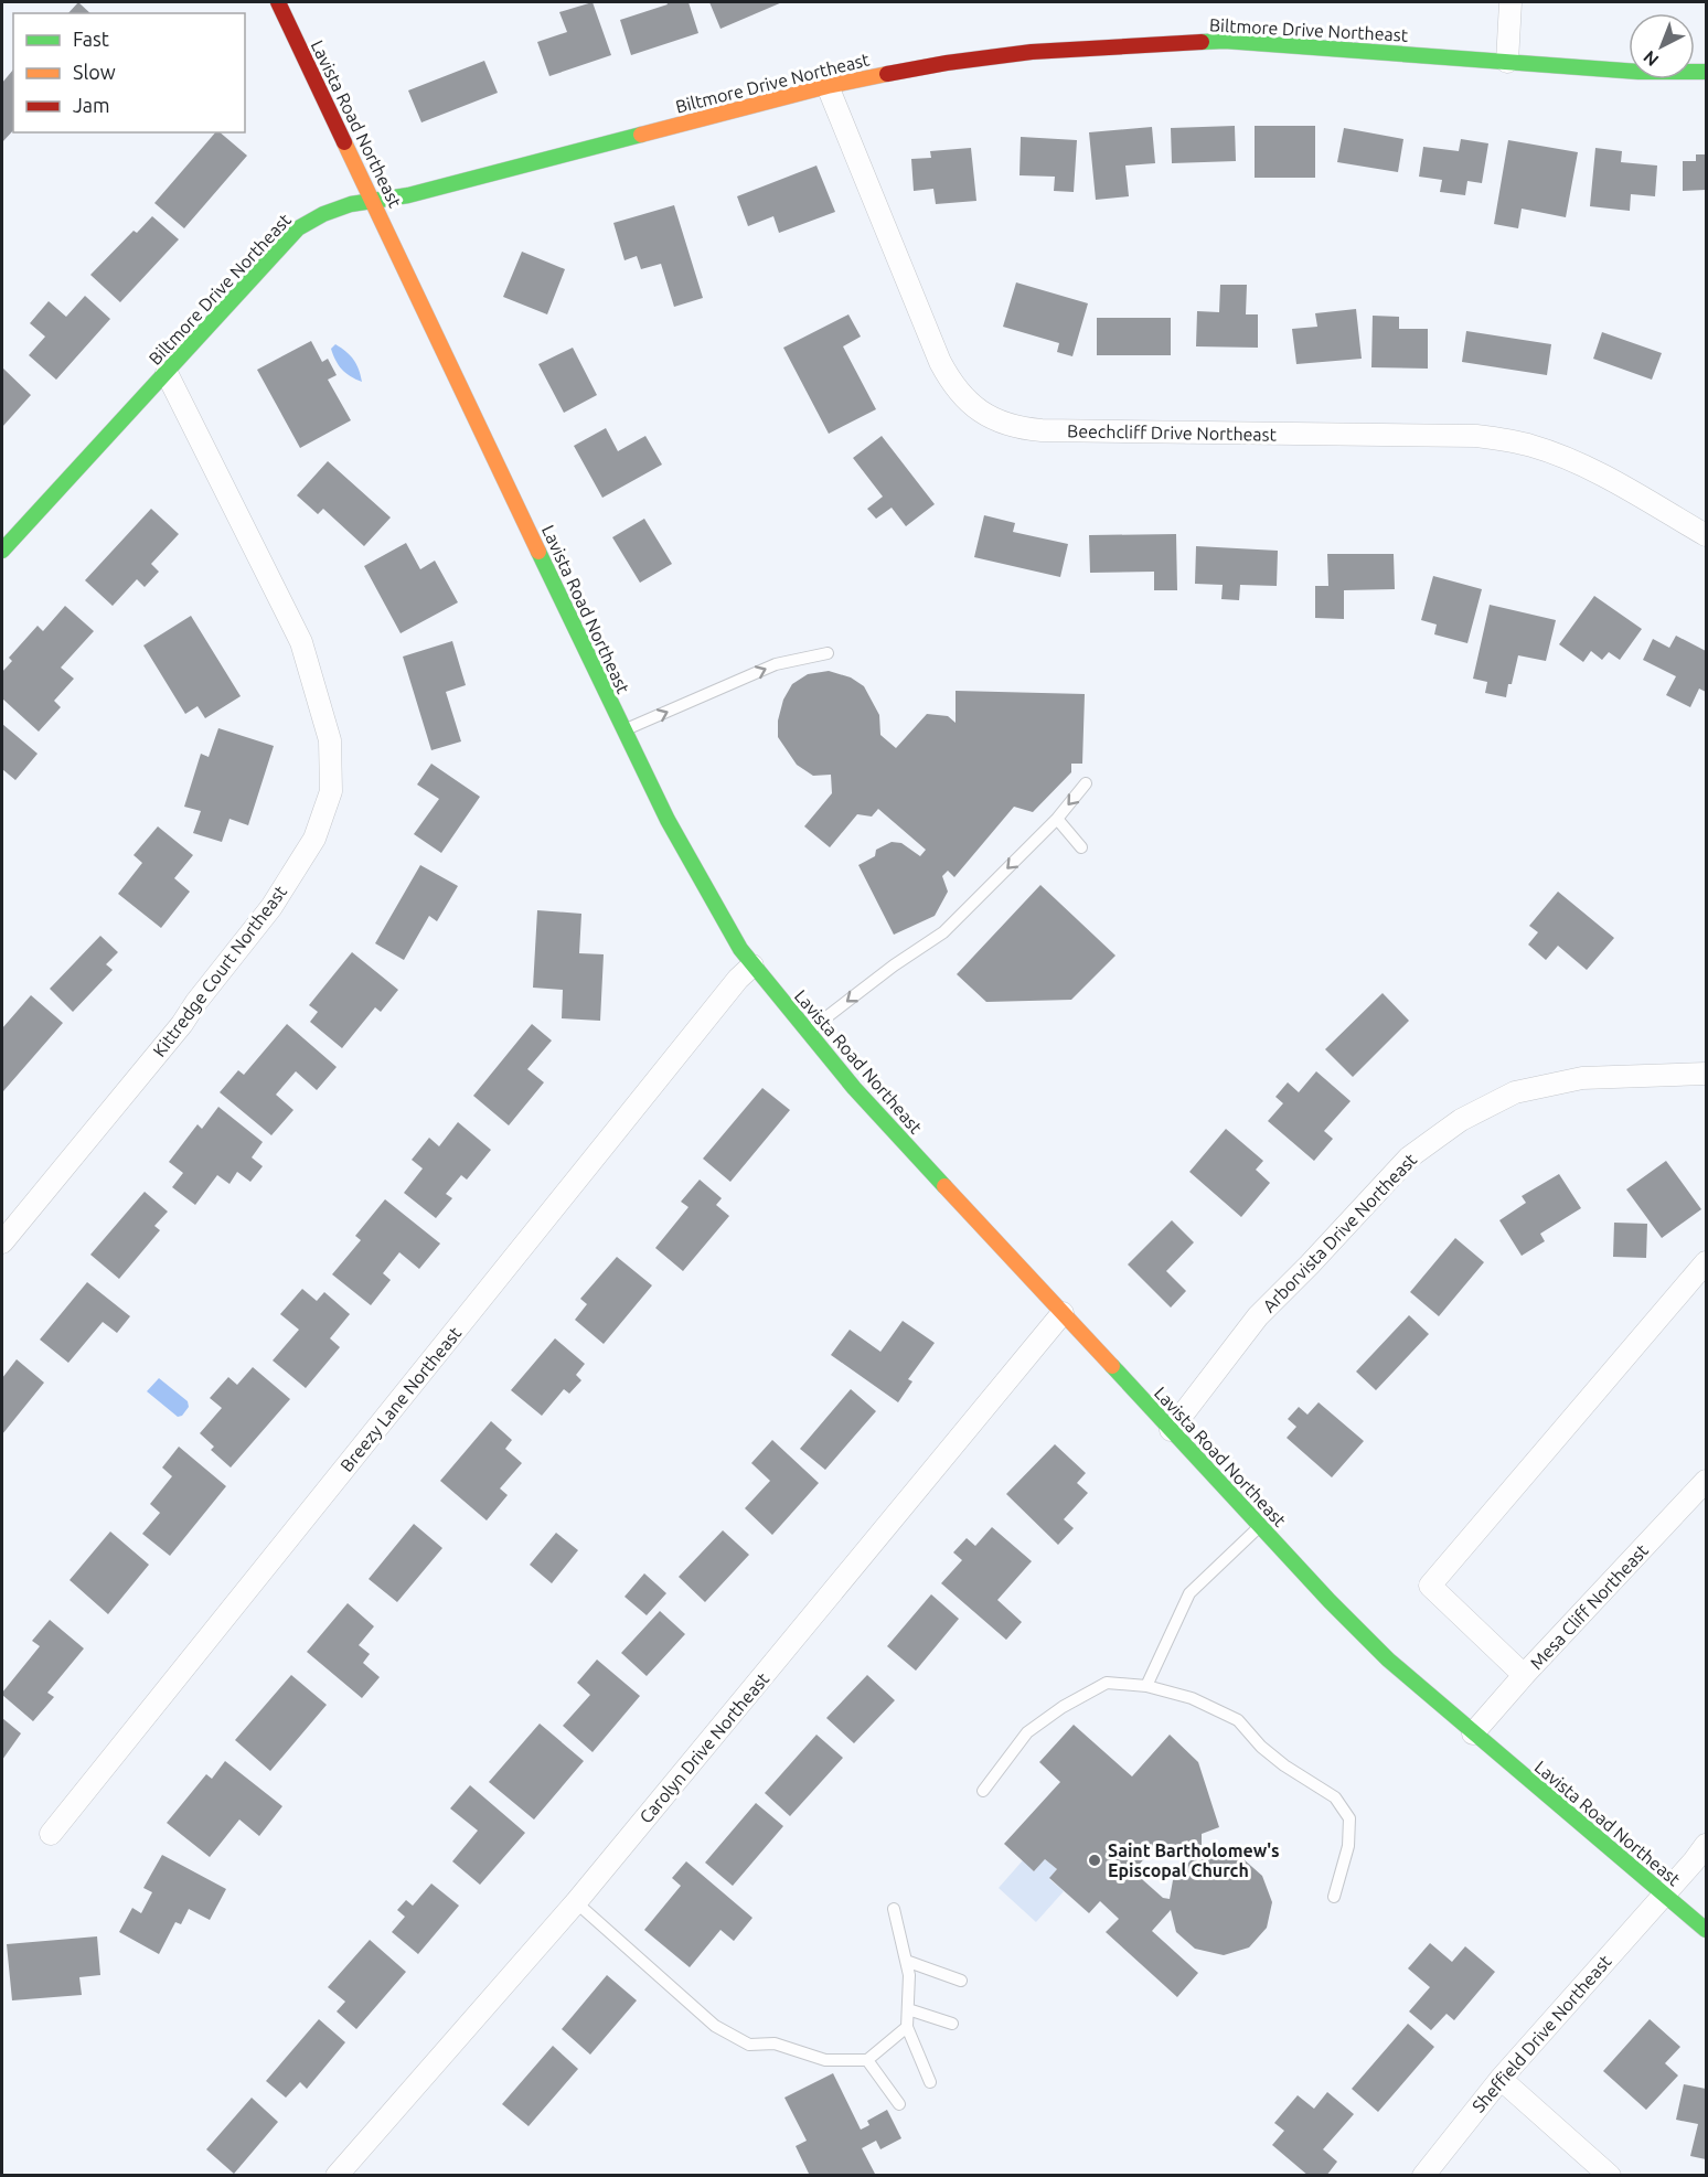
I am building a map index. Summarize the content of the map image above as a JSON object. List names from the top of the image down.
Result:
{
  "streets": {
    "main road": ["Biltmore Drive Northeast", "Lavista Road Northeast"],
    "street": [
      "Beechcliff Drive Northeast",
      "Kittredge Court Northeast",
      "Arborvista Drive Northeast",
      "Breezy Lane Northeast",
      "Mesa Cliff Northeast",
      "Carolyn Drive Northeast",
      "Sheffield Drive Northeast"
    ]
  },
  "crossings": [
    ["Biltmore Drive Northeast", "Lavista Road Northeast"],
    ["Biltmore Drive Northeast", "Beechcliff Drive Northeast"],
    ["Biltmore Drive Northeast", "Kittredge Court Northeast"],
    ["Lavista Road Northeast", "Arborvista Drive Northeast"],
    ["Lavista Road Northeast", "Breezy Lane Northeast"],
    ["Lavista Road Northeast", "Mesa Cliff Northeast"],
    ["Lavista Road Northeast", "Carolyn Drive Northeast"],
    ["Lavista Road Northeast", "Sheffield Drive Northeast"]
  ],
  "places": ["Saint Bartholomew's Episcopal Church"],
  "legend": ["Fast", "Slow", "Jam"],
  "north": "bottom left"
}
